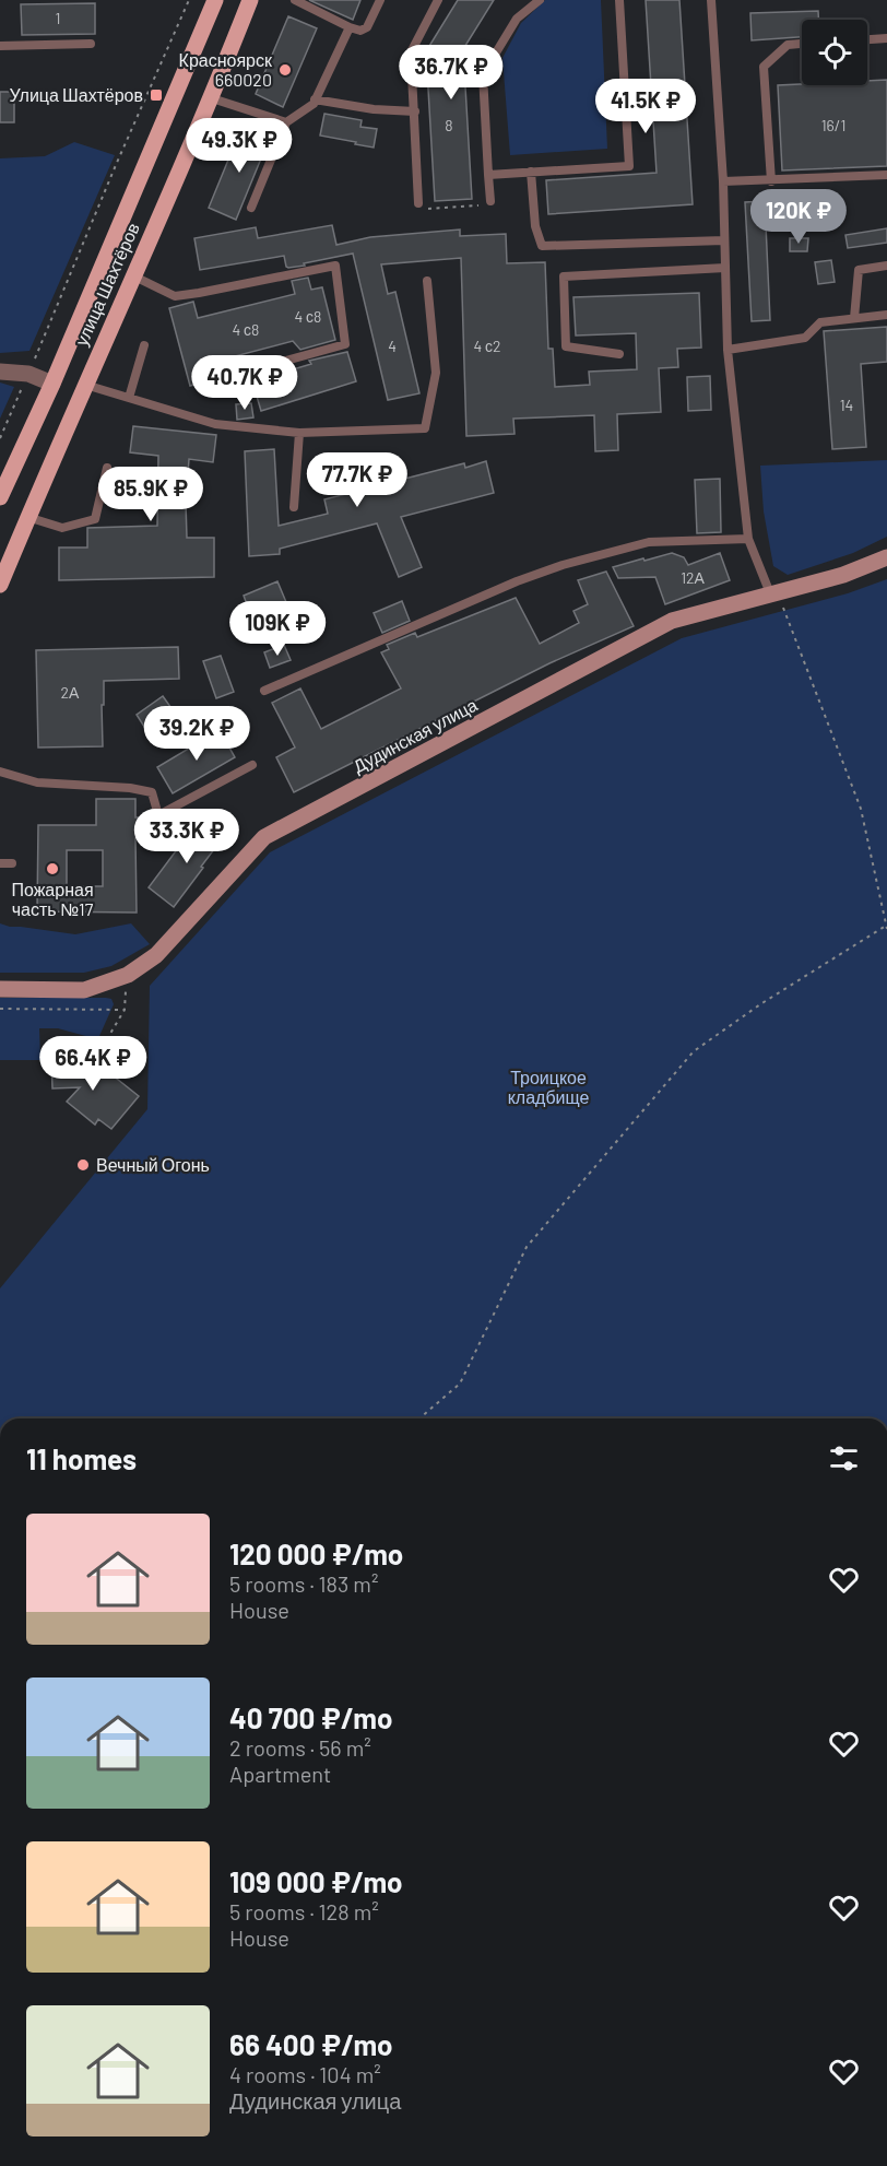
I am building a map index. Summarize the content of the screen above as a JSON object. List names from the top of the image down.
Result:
{
  "streets": {
    "main road": ["улица Шахтёров"],
    "street": ["Дудинская улица"]
  },
  "parks": ["Троицкое кладбище"],
  "places": {
    "other": ["Красноярск 660020", "Пожарная часть №17", "Вечный Огонь"],
    "transit": ["Улица Шахтёров"]
  },
  "house_numbers": [
    "1",
    "8",
    "16/1",
    "4 с8",
    "4 с8",
    "4",
    "4 с2",
    "14",
    "12А",
    "2А"
  ],
  "page": {
    "price": [
      "36.7K ₽",
      "41.5K ₽",
      "49.3K ₽",
      "120K ₽",
      "40.7K ₽",
      "77.7K ₽",
      "85.9K ₽",
      "109K ₽",
      "39.2K ₽",
      "33.3K ₽",
      "66.4K ₽"
    ],
    "heading": "11 homes",
    "list": [
      {
        "name": "120 000 ₽/mo",
        "note": "5 rooms · 183 m² · House"
      },
      {
        "name": "40 700 ₽/mo",
        "note": "2 rooms · 56 m² · Apartment"
      },
      {
        "name": "109 000 ₽/mo",
        "note": "5 rooms · 128 m² · House"
      },
      {
        "name": "66 400 ₽/mo",
        "note": "4 rooms · 104 m² · Дудинская улица"
      }
    ]
  }
}
